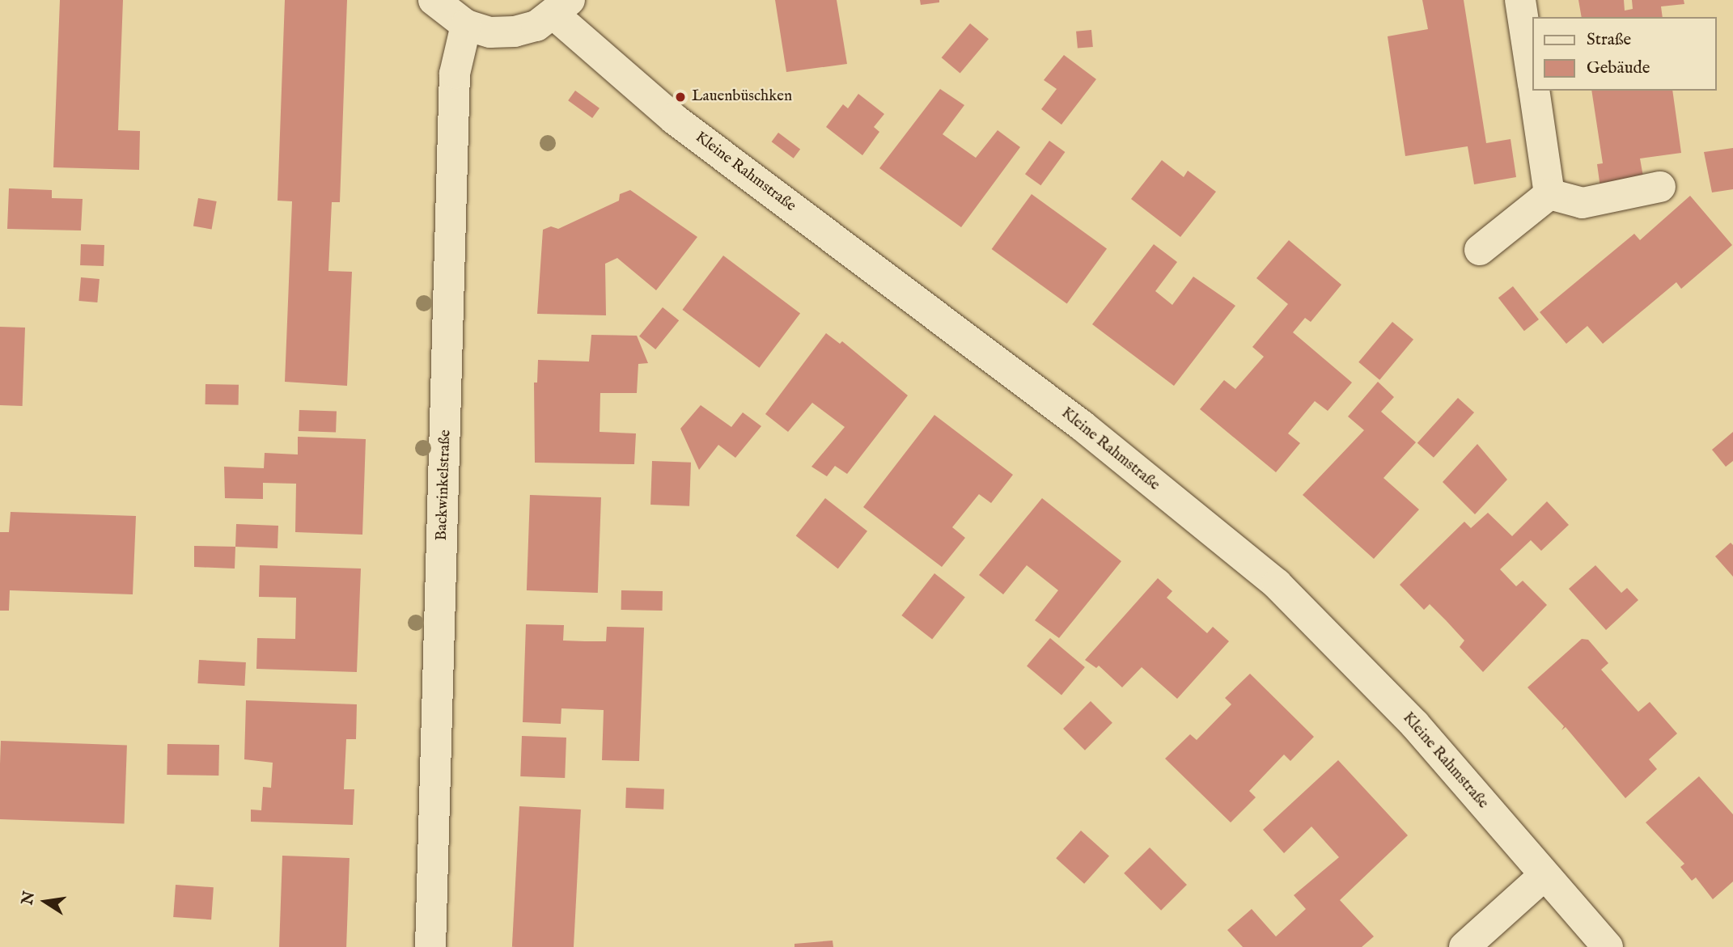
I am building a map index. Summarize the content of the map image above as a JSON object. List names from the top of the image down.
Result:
{
  "streets": {
    "street": ["Kleine Rahmstraße", "Backwinkelstraße"]
  },
  "places": ["Lauenbüschken"],
  "legend": ["Straße", "Gebäude"],
  "north": "left"
}
